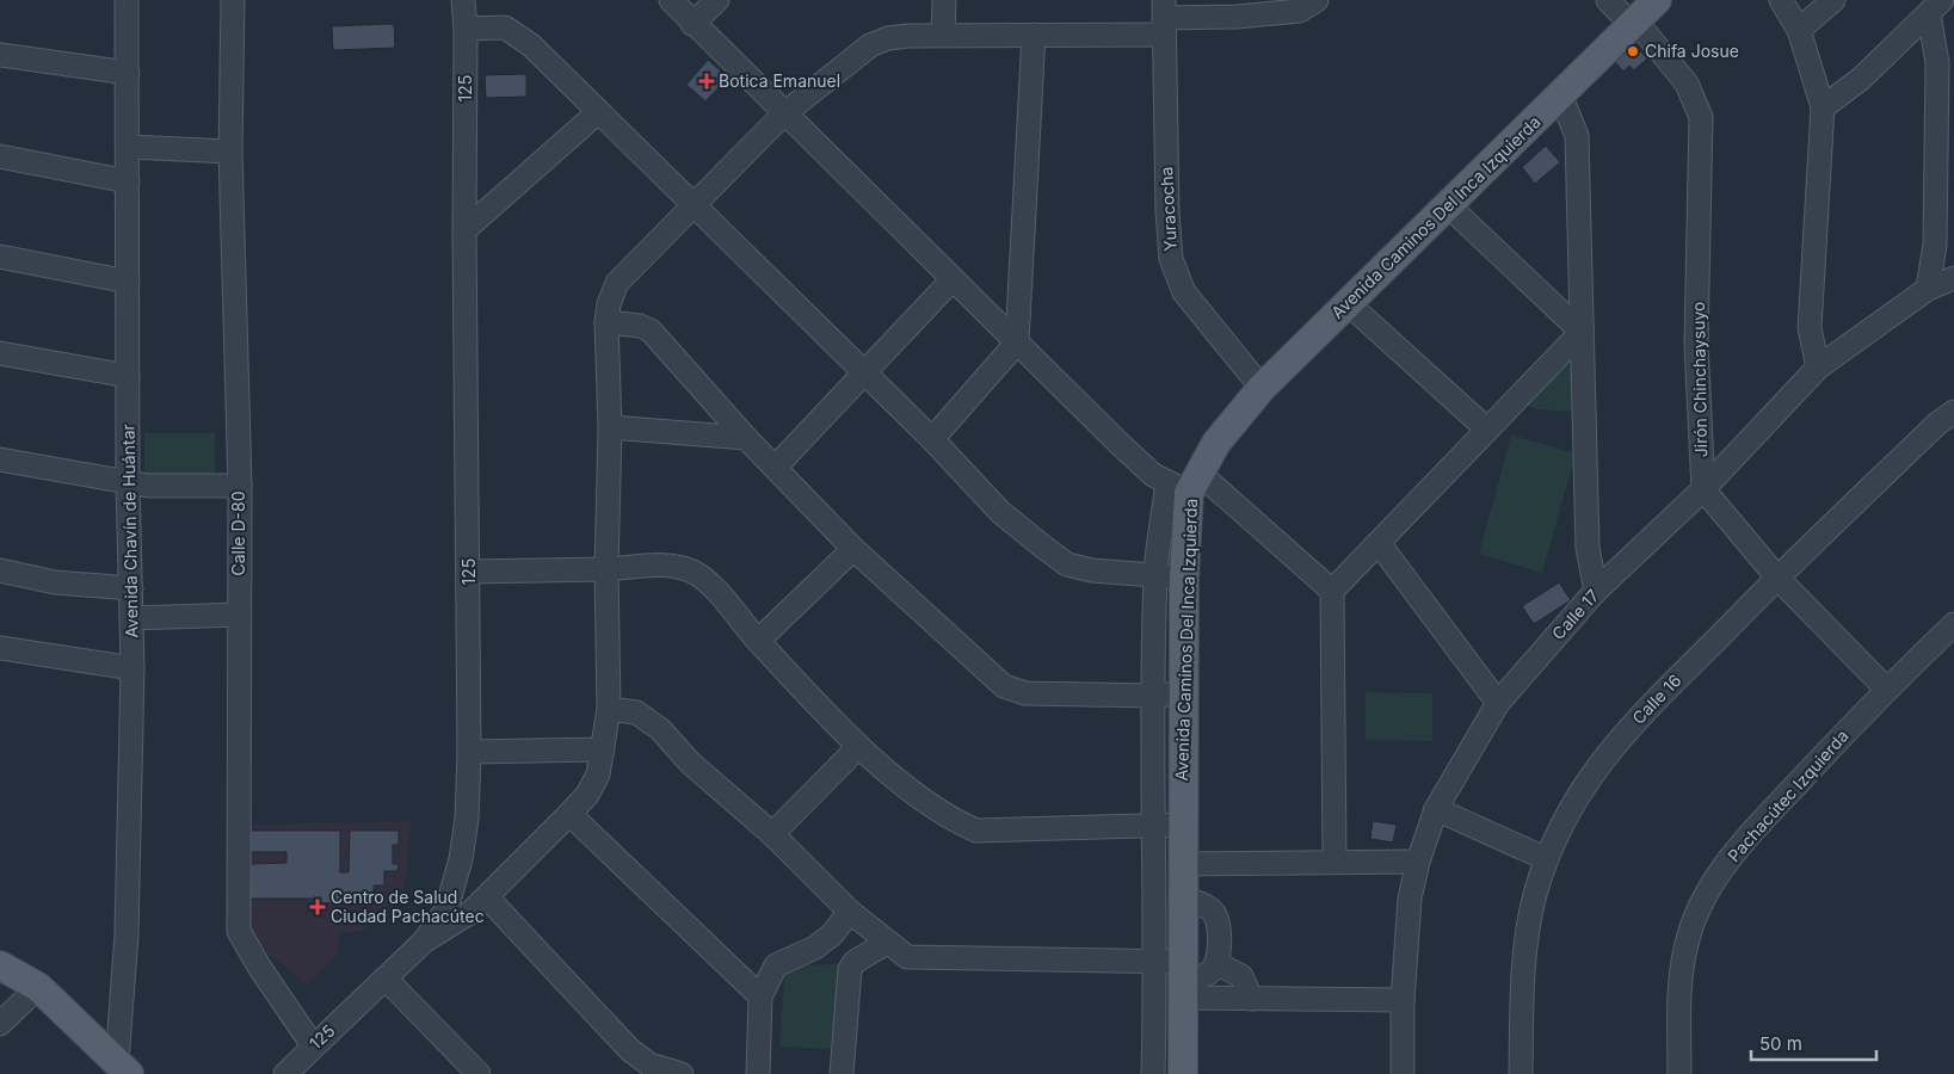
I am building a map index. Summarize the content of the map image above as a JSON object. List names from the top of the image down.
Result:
{
  "streets": {
    "main road": ["Avenida Caminos Del Inca Izquierda"],
    "street": [
      "125",
      "Yuracocha",
      "Jirón Chinchaysuyo",
      "Avenida Chavín de Huántar",
      "Calle D-80",
      "Calle 17",
      "Calle 16",
      "Pachacútec Izquierda"
    ]
  },
  "crossings": [
    ["125", "Calle D-80"],
    ["Yuracocha", "Avenida Caminos Del Inca Izquierda"],
    ["Avenida Caminos Del Inca Izquierda", "Jirón Chinchaysuyo"],
    ["Jirón Chinchaysuyo", "Calle 17"]
  ],
  "places": {
    "other": ["Chifa Josue"],
    "health": ["Botica Emanuel", "Centro de Salud Ciudad Pachacútec"]
  },
  "scale_bar": "50 m"
}
